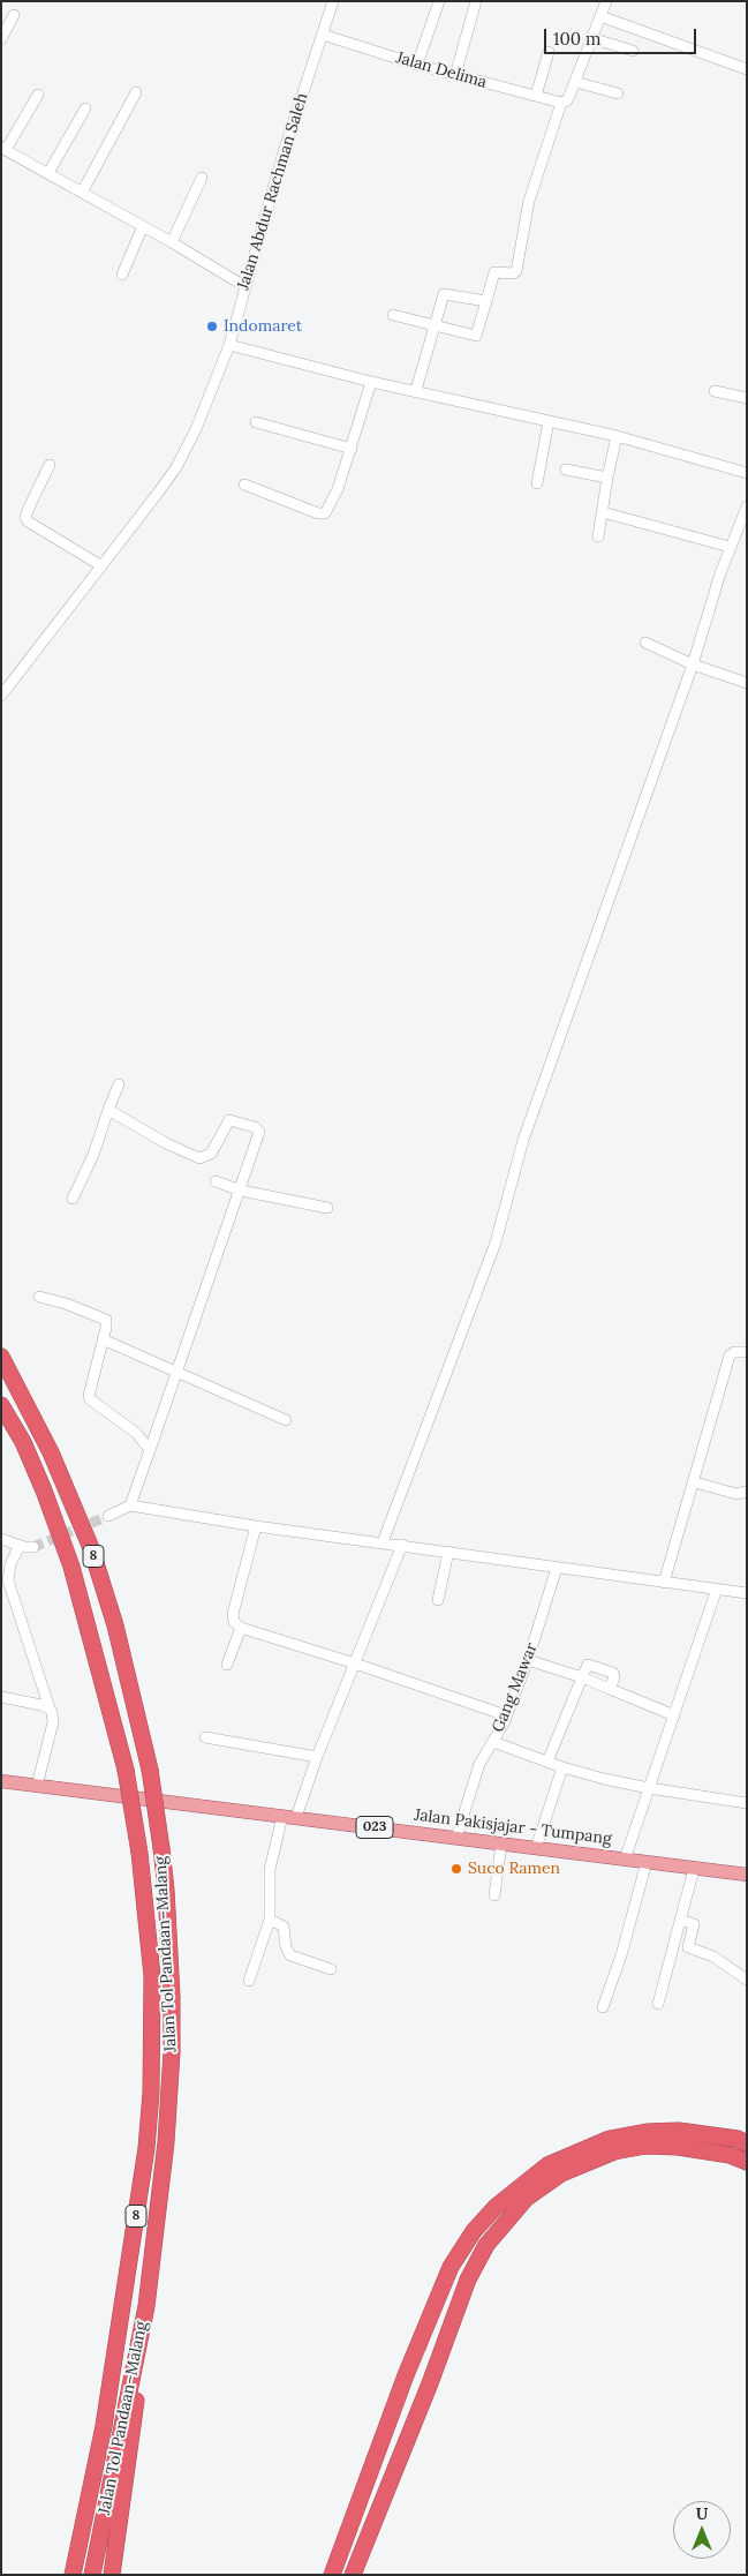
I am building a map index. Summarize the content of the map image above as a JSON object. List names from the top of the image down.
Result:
{
  "streets": {
    "highway": ["8", "Jalan Tol Pandaan–Malang"],
    "main road": ["023", "Jalan Pakisjajar - Tumpang"],
    "street": ["Jalan Delima", "Jalan Abdur Rachman Saleh", "Gang Mawar"]
  },
  "crossings": [
    ["Jalan Delima", "Jalan Abdur Rachman Saleh"],
    ["Gang Mawar", "Jalan Pakisjajar - Tumpang"]
  ],
  "places": ["Indomaret", "Suco Ramen"],
  "scale_bar": "100 m",
  "north": "top"
}
